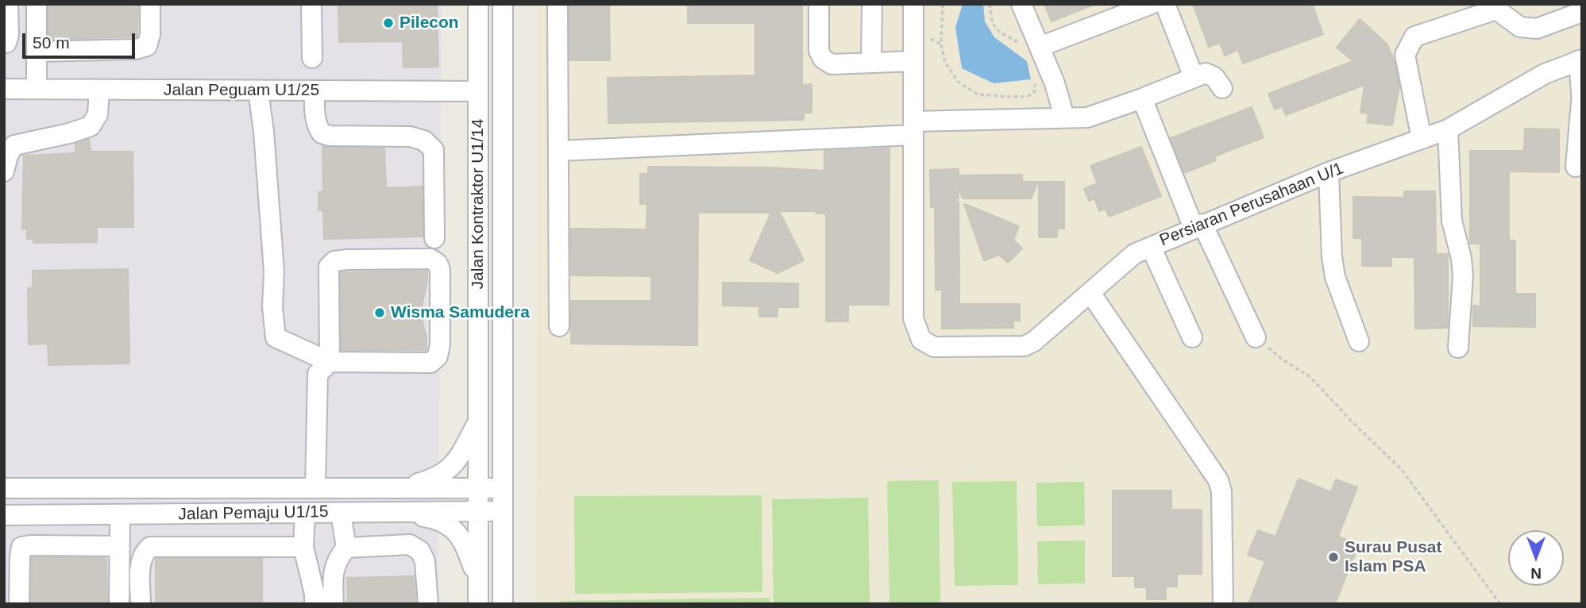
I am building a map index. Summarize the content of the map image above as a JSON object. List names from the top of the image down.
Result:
{
  "streets": {
    "street": [
      "Jalan Peguam U1/25",
      "Jalan Kontraktor U1/14",
      "Persiaran Perusahaan U/1",
      "Jalan Pemaju U1/15"
    ]
  },
  "crossings": [
    ["Jalan Peguam U1/25", "Jalan Kontraktor U1/14"],
    ["Jalan Kontraktor U1/14", "Jalan Pemaju U1/15"]
  ],
  "places": ["Pilecon", "Wisma Samudera", "Surau Pusat Islam PSA"],
  "scale_bar": "50 m",
  "north": "bottom"
}
